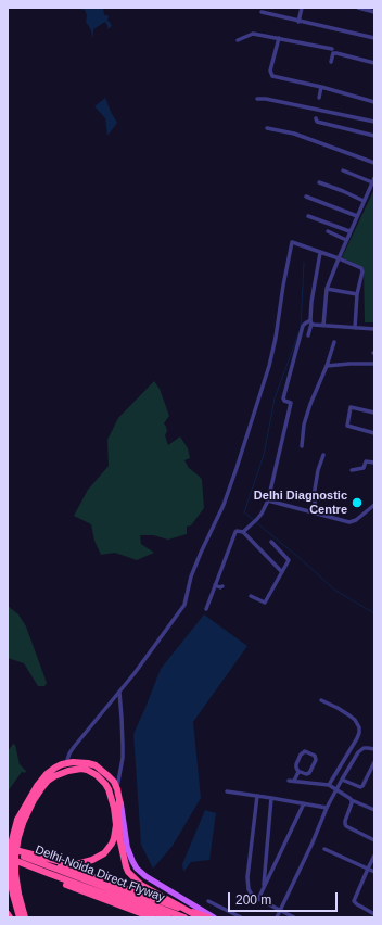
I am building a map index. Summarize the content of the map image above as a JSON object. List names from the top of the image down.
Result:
{
  "streets": {
    "highway": ["Delhi-Noida Direct Flyway"]
  },
  "places": ["Delhi Diagnostic Centre"],
  "scale_bar": "200 m"
}
